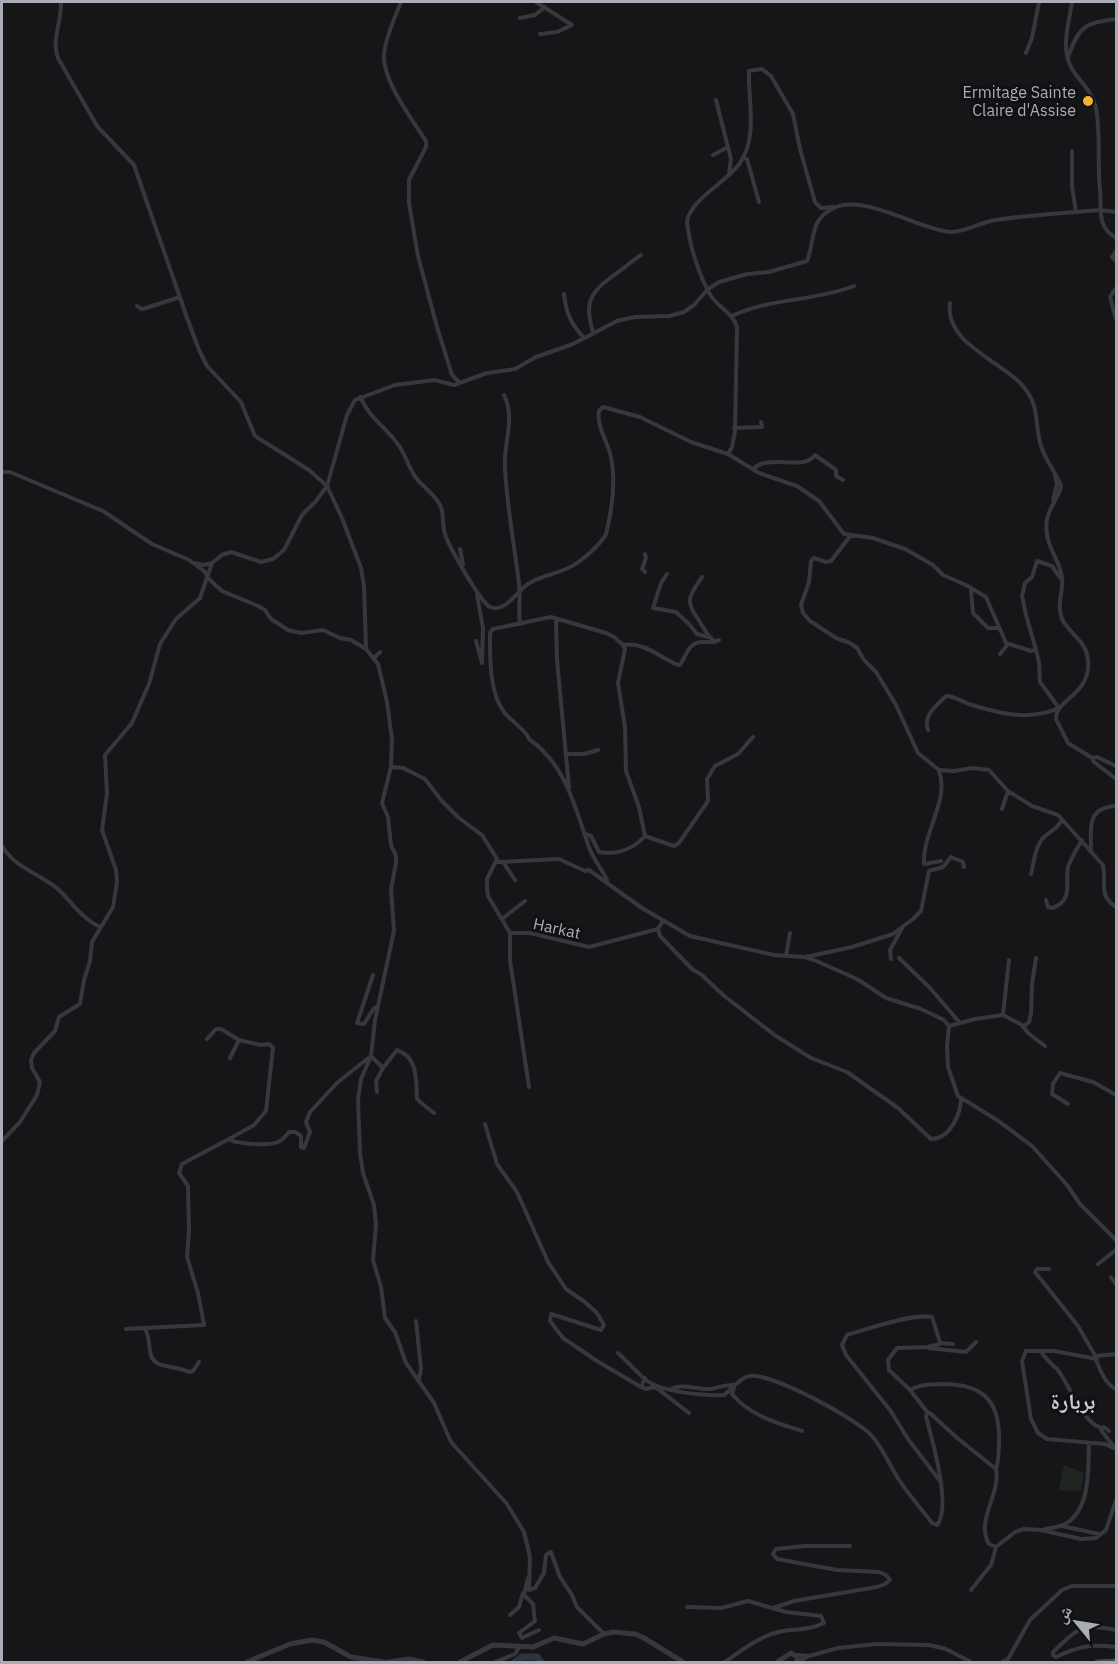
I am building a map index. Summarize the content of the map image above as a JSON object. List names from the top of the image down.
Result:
{
  "streets": {
    "street": ["Harkat"]
  },
  "districts": ["بربارة"],
  "places": ["Ermitage Sainte Claire d'Assise"],
  "north": "top left"
}
